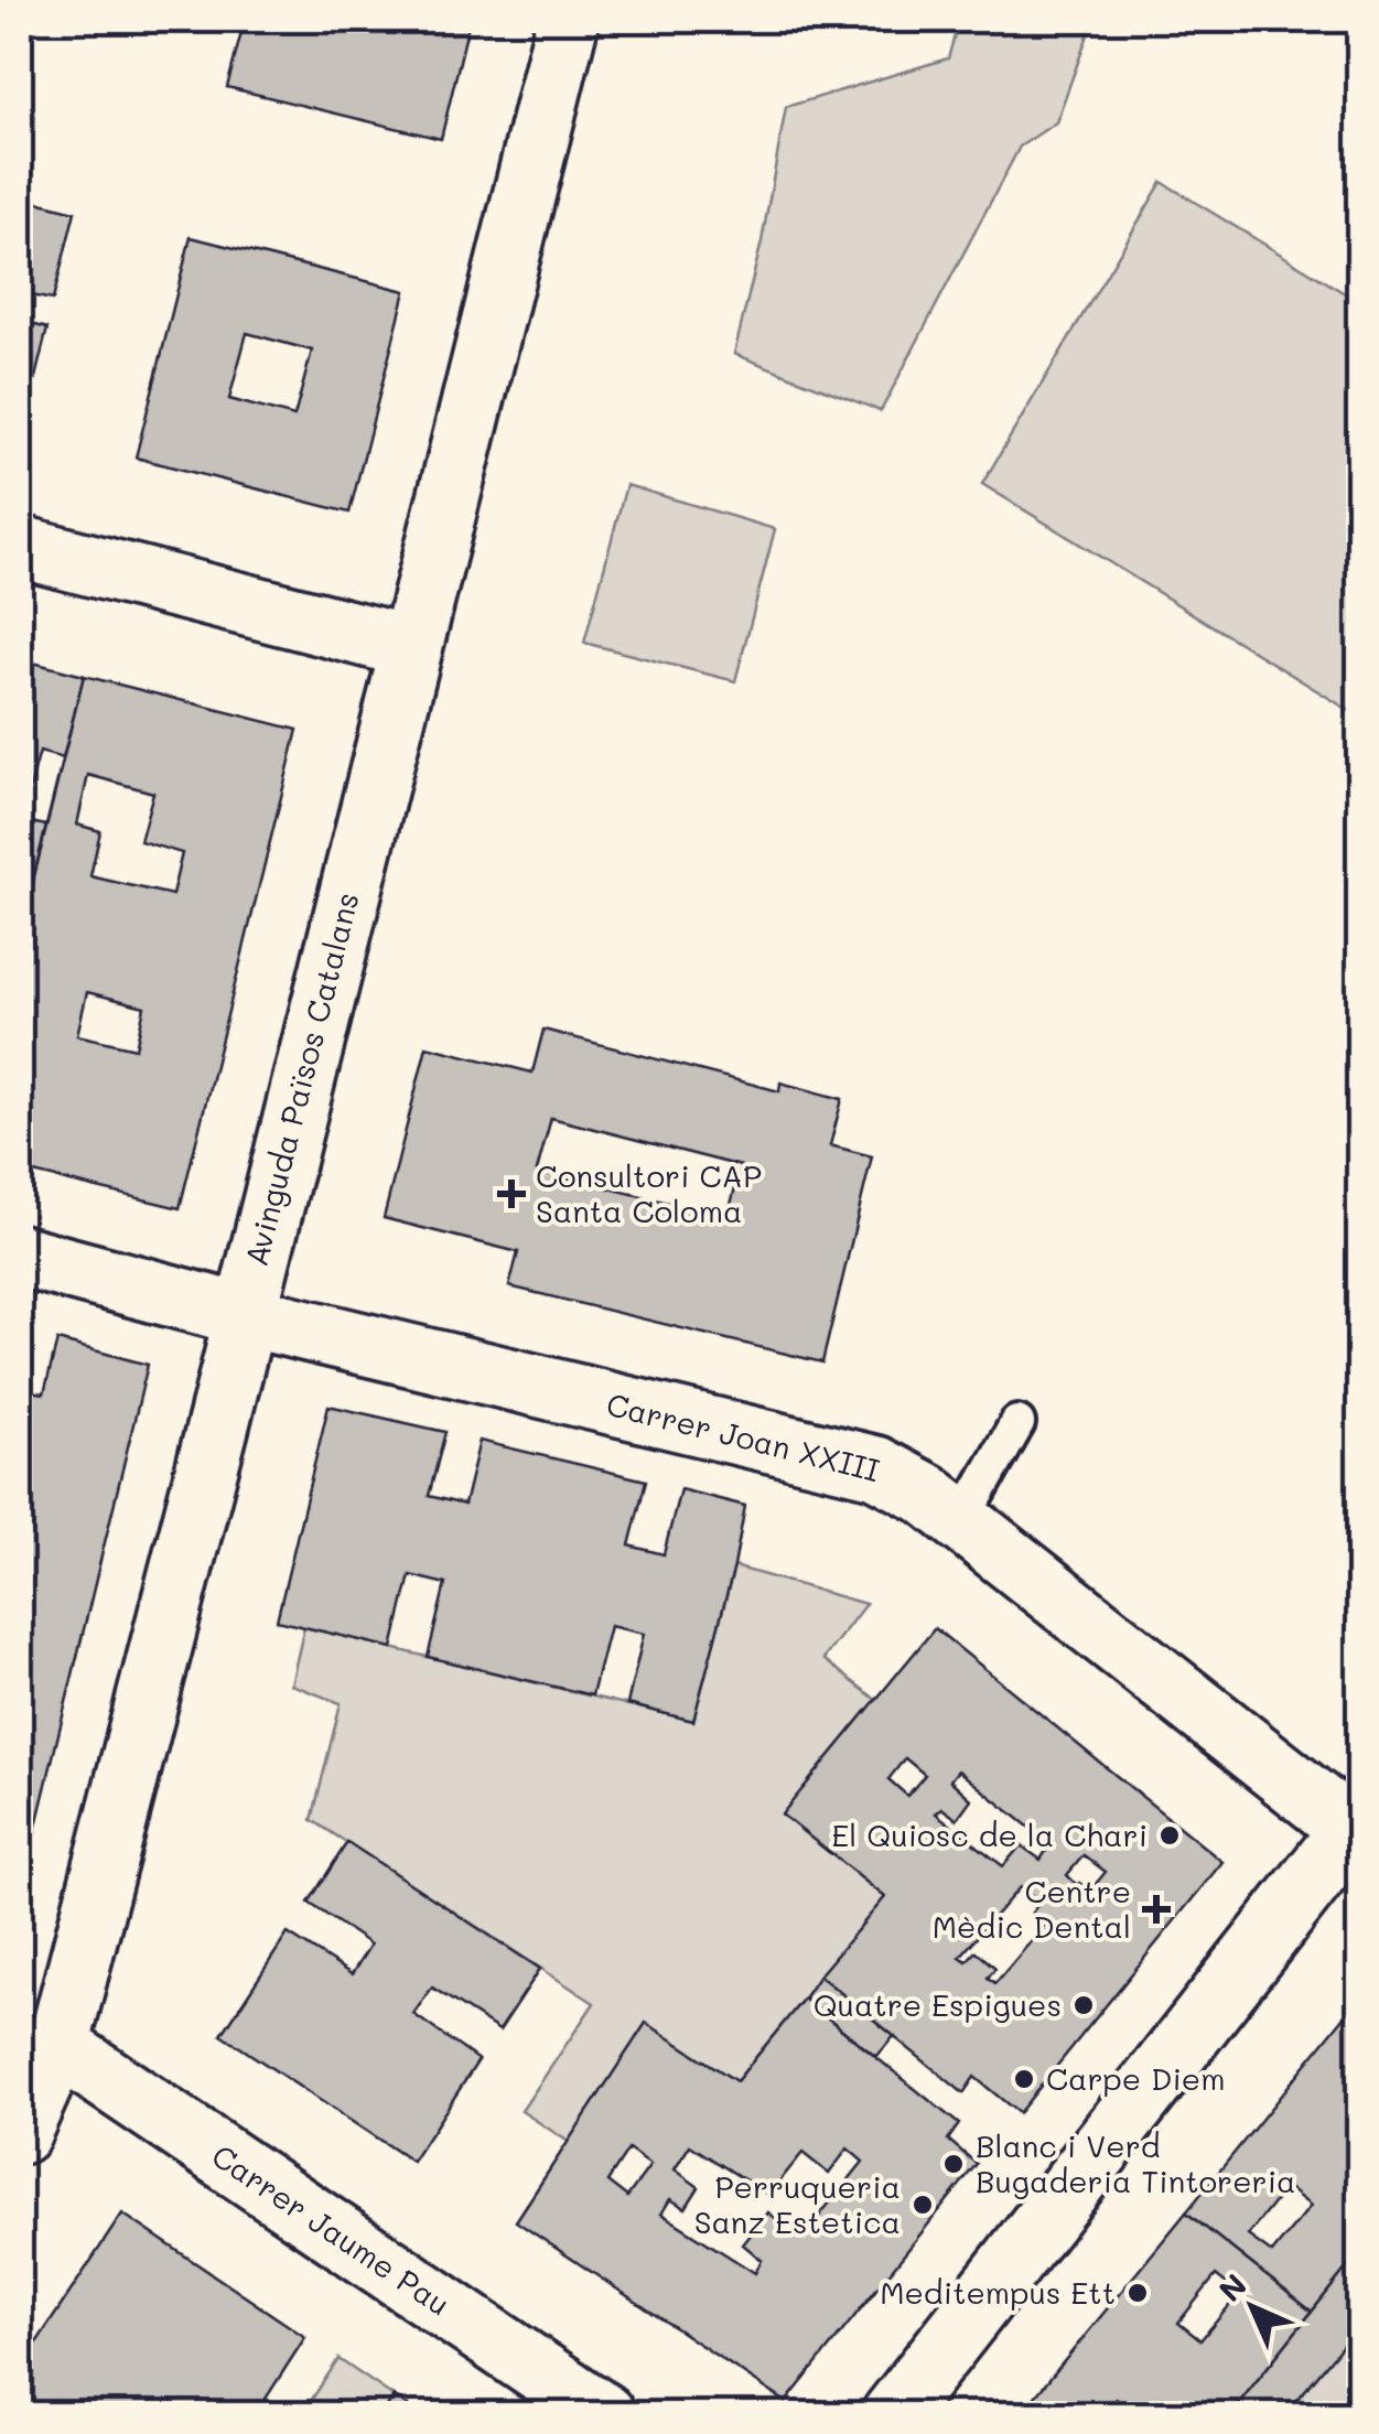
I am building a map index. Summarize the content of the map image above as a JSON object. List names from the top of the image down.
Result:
{
  "streets": {
    "street": ["Avinguda Països Catalans", "Carrer Joan XXIII", "Carrer Jaume Pau"]
  },
  "crossings": [
    ["Avinguda Països Catalans", "Carrer Joan XXIII"],
    ["Avinguda Països Catalans", "Carrer Jaume Pau"]
  ],
  "places": {
    "health": ["Consultori CAP Santa Coloma", "Centre Mèdic Dental"],
    "other": [
      "El Quiosc de la Chari",
      "Quatre Espigues",
      "Carpe Diem",
      "Blanc i Verd Bugaderia Tintoreria",
      "Perruqueria Sanz Estetica",
      "Meditempus Ett"
    ]
  },
  "north": "top left"
}
